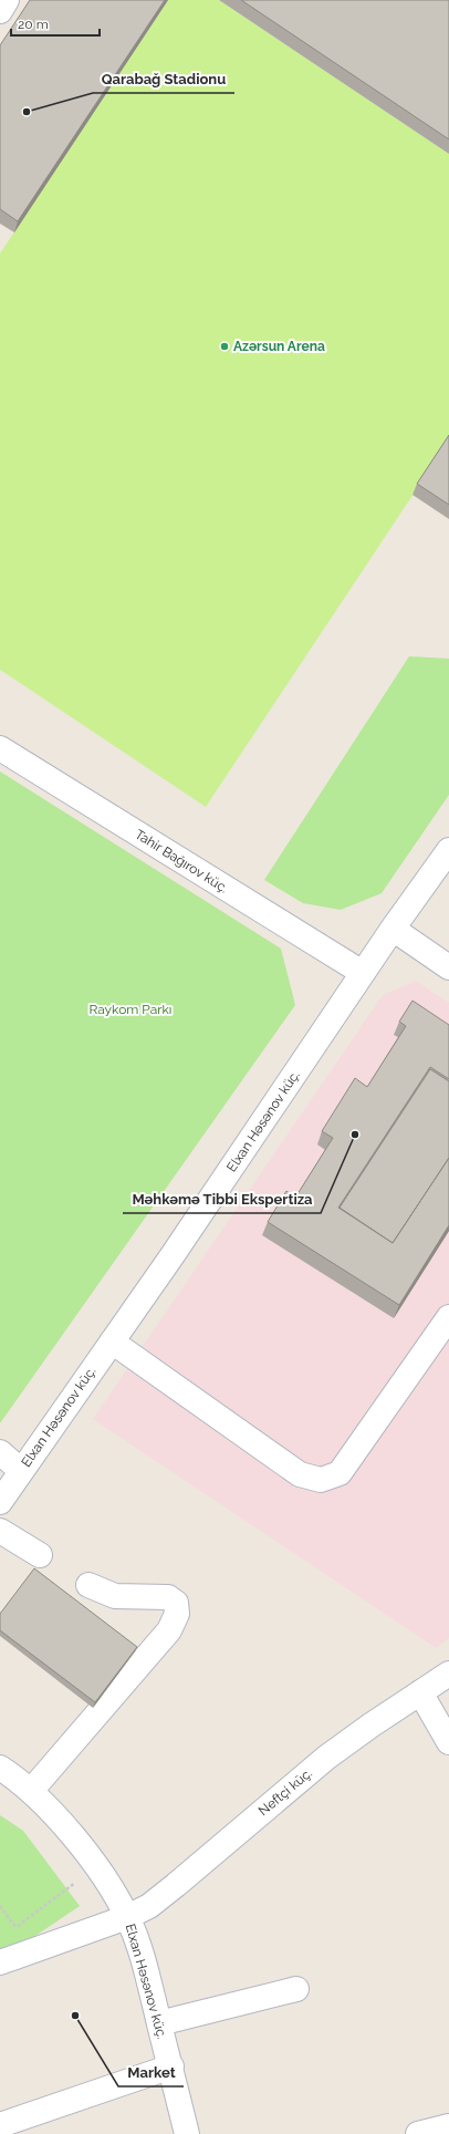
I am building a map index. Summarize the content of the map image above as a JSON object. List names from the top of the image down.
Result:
{
  "streets": {
    "street": ["Tahir Bağırov küç.", "Elxan Həsənov küç.", "Neftçi küç."]
  },
  "crossings": [
    ["Tahir Bağırov küç.", "Elxan Həsənov küç."],
    ["Elxan Həsənov küç.", "Neftçi küç."]
  ],
  "parks": ["Raykom Parkı"],
  "places": [
    "Qarabağ Stadionu",
    "Azərsun Arena",
    "Məhkəmə Tibbi Ekspertiza",
    "Market"
  ],
  "scale_bar": "20 m"
}
